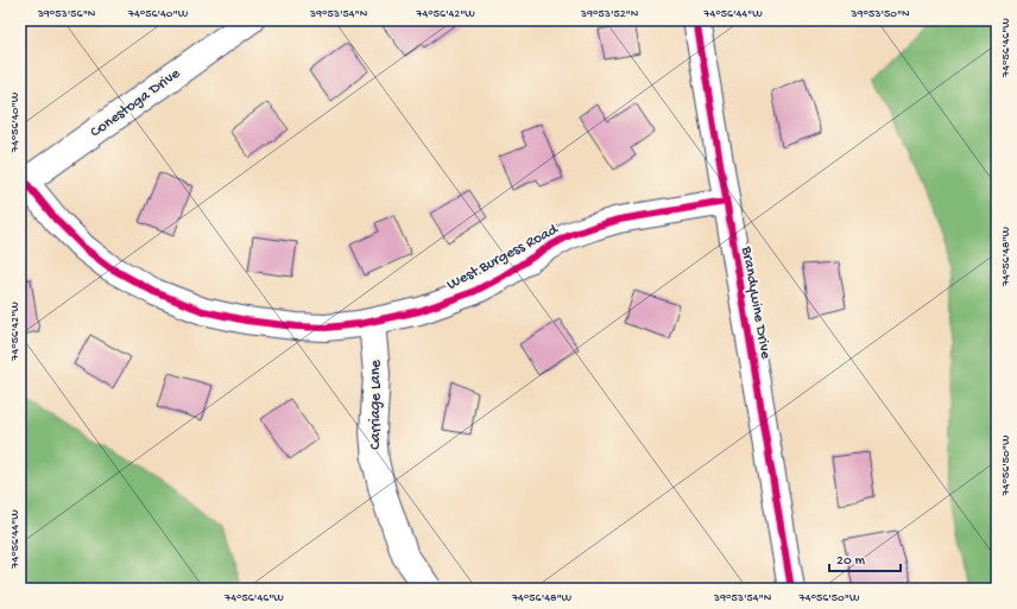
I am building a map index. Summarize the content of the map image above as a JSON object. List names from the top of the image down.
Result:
{
  "streets": {
    "street": [
      "Conestoga Drive",
      "West Burgess Road",
      "Brandywine Drive",
      "Carriage Lane"
    ]
  },
  "crossings": [
    ["Conestoga Drive", "West Burgess Road"],
    ["West Burgess Road", "Brandywine Drive"],
    ["West Burgess Road", "Carriage Lane"]
  ],
  "scale_bar": "20 m",
  "coordinates": [
    "39°53'56\"N",
    "74°56'40\"W",
    "39°53'54\"N",
    "74°56'42\"W",
    "39°53'52\"N",
    "74°56'44\"W",
    "39°53'50\"N",
    "74°56'46\"W",
    "74°56'48\"W",
    "74°56'50\"W"
  ]
}
